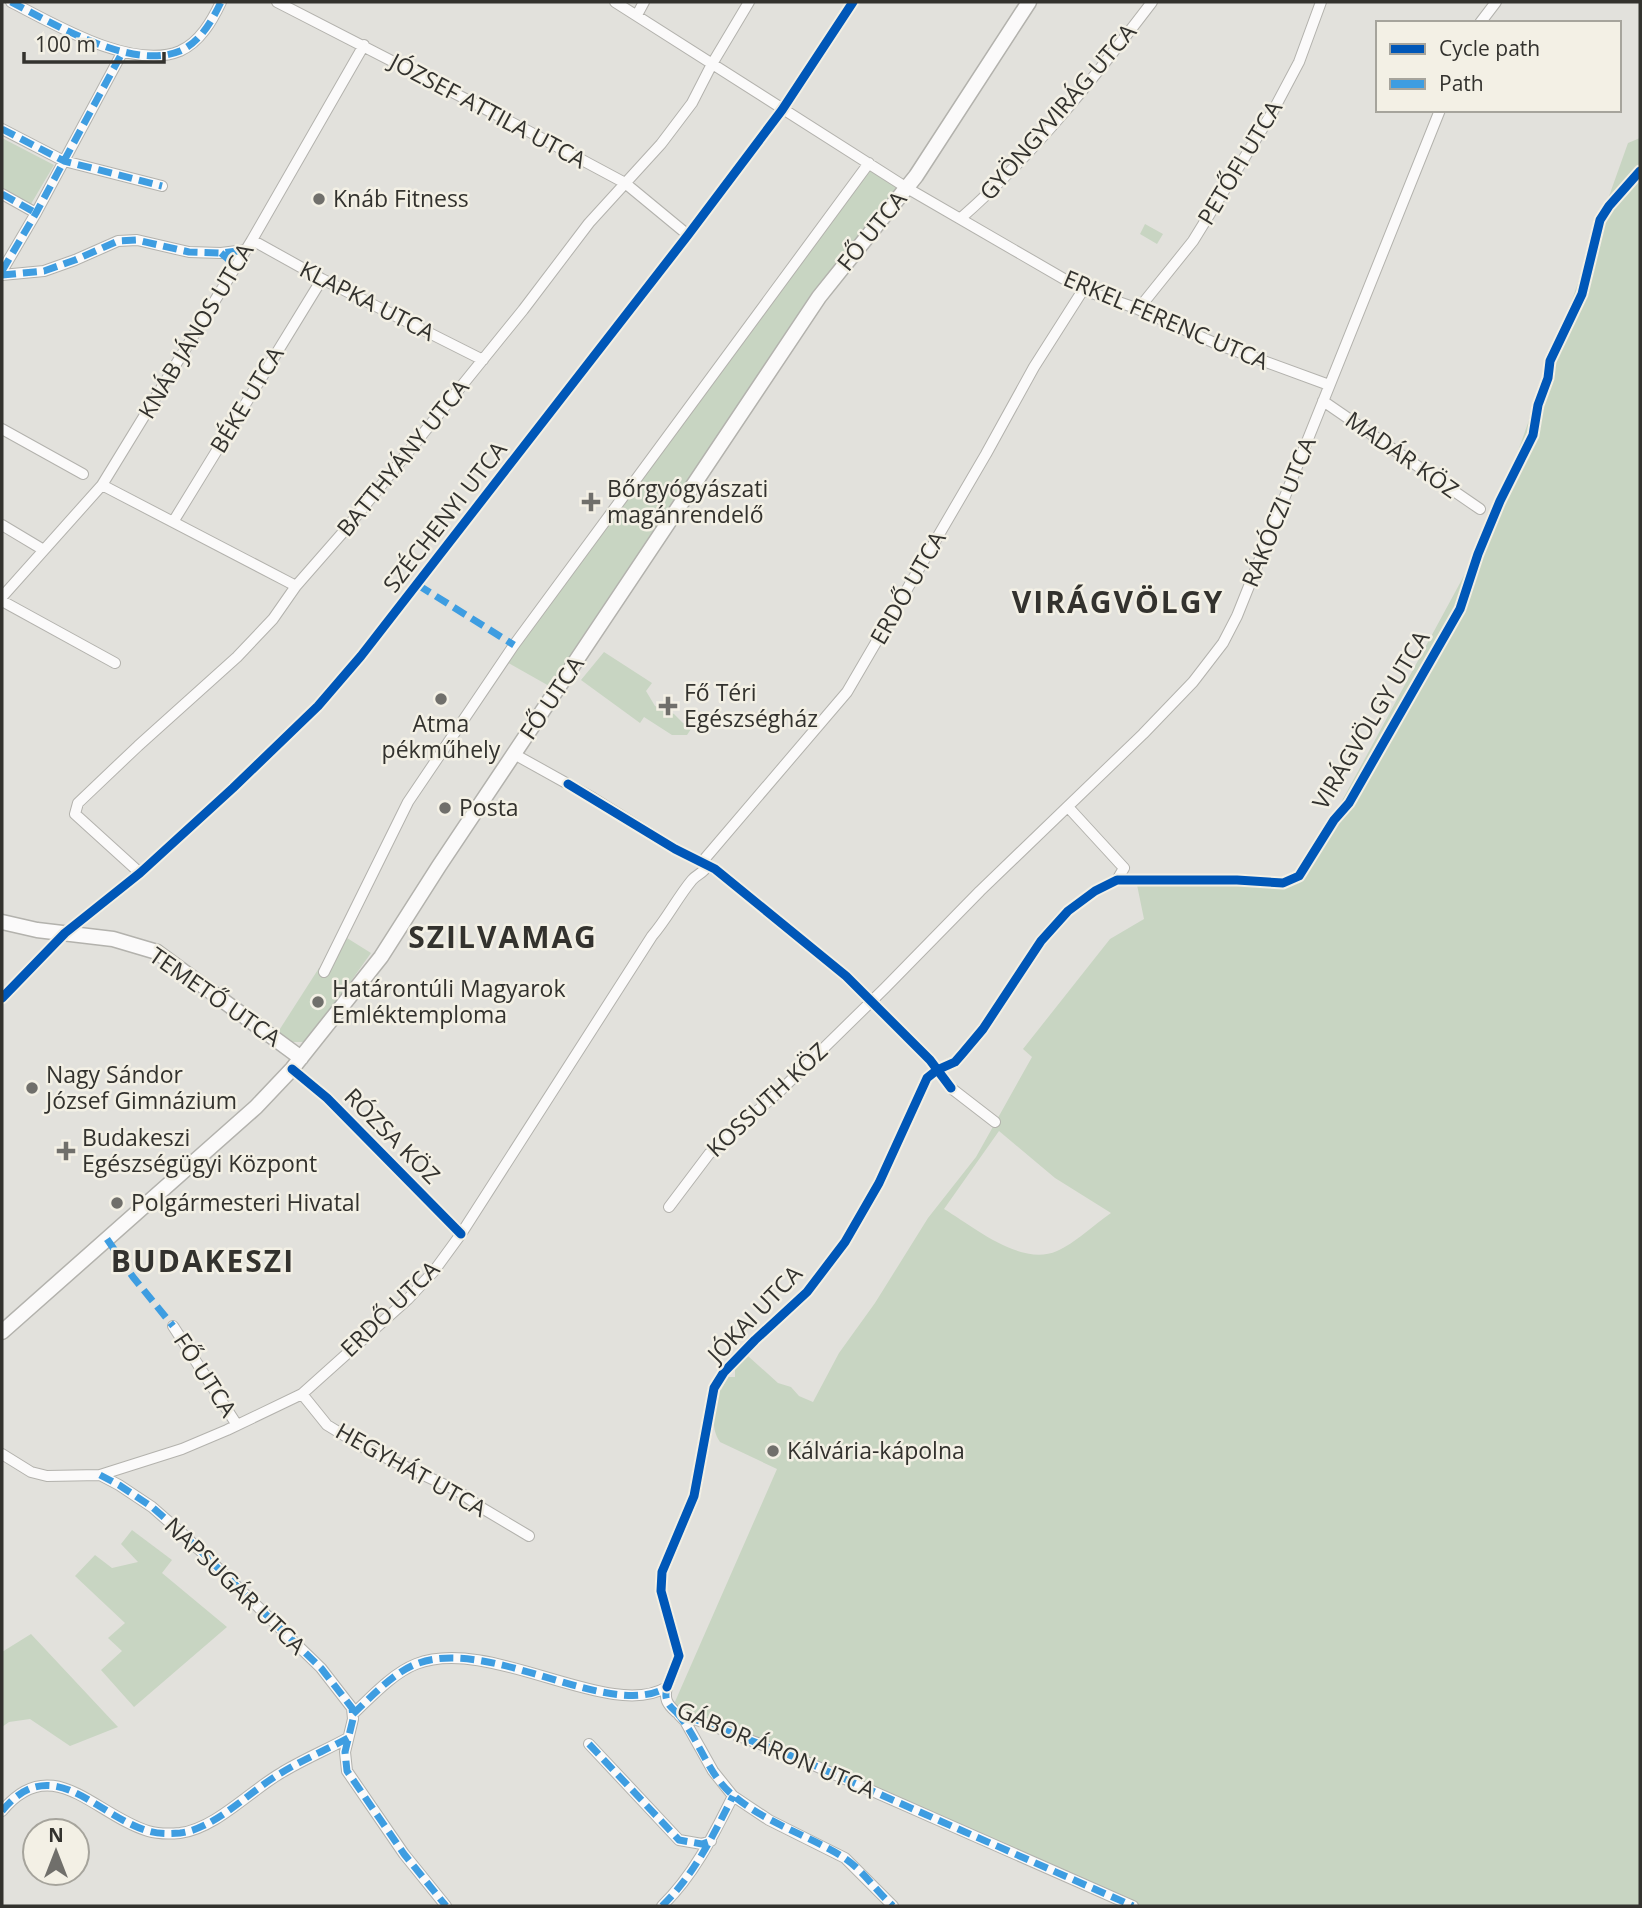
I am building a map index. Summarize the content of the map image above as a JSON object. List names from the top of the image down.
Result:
{
  "streets": {
    "main road": ["FŐ UTCA", "TEMETŐ UTCA"],
    "street": [
      "JÓZSEF ATTILA UTCA",
      "GYÖNGYVIRÁG UTCA",
      "PETŐFI UTCA",
      "KLAPKA UTCA",
      "ERKEL FERENC UTCA",
      "KNÁB JÁNOS UTCA",
      "BÉKE UTCA",
      "MADÁR KÖZ",
      "BATTHYÁNY UTCA",
      "RÁKÓCZI UTCA",
      "SZÉCHENYI UTCA",
      "ERDŐ UTCA",
      "VIRÁGVÖLGY UTCA",
      "KOSSUTH KÖZ",
      "RÓZSA KÖZ",
      "JÓKAI UTCA",
      "HEGYHÁT UTCA",
      "NAPSUGÁR UTCA",
      "GÁBOR ÁRON UTCA"
    ]
  },
  "crossings": [
    ["JÓZSEF ATTILA UTCA", "KNÁB JÁNOS UTCA"],
    ["JÓZSEF ATTILA UTCA", "BATTHYÁNY UTCA"],
    ["JÓZSEF ATTILA UTCA", "SZÉCHENYI UTCA"],
    ["GYÖNGYVIRÁG UTCA", "ERKEL FERENC UTCA"],
    ["PETŐFI UTCA", "ERKEL FERENC UTCA"],
    ["FŐ UTCA", "ERKEL FERENC UTCA"],
    ["FŐ UTCA", "ERDŐ UTCA"],
    ["FŐ UTCA", "TEMETŐ UTCA"],
    ["FŐ UTCA", "RÓZSA KÖZ"],
    ["KLAPKA UTCA", "KNÁB JÁNOS UTCA"],
    ["KLAPKA UTCA", "BÉKE UTCA"],
    ["KLAPKA UTCA", "BATTHYÁNY UTCA"],
    ["ERKEL FERENC UTCA", "BATTHYÁNY UTCA"],
    ["ERKEL FERENC UTCA", "RÁKÓCZI UTCA"],
    ["ERKEL FERENC UTCA", "SZÉCHENYI UTCA"],
    ["ERKEL FERENC UTCA", "ERDŐ UTCA"],
    ["MADÁR KÖZ", "RÁKÓCZI UTCA"],
    ["BATTHYÁNY UTCA", "SZÉCHENYI UTCA"],
    ["RÁKÓCZI UTCA", "KOSSUTH KÖZ"],
    ["SZÉCHENYI UTCA", "TEMETŐ UTCA"],
    ["ERDŐ UTCA", "RÓZSA KÖZ"],
    ["ERDŐ UTCA", "HEGYHÁT UTCA"],
    ["ERDŐ UTCA", "NAPSUGÁR UTCA"],
    ["TEMETŐ UTCA", "RÓZSA KÖZ"],
    ["JÓKAI UTCA", "GÁBOR ÁRON UTCA"],
    ["NAPSUGÁR UTCA", "GÁBOR ÁRON UTCA"]
  ],
  "districts": ["VIRÁGVÖLGY", "SZILVAMAG", "BUDAKESZI"],
  "places": {
    "other": [
      "Knáb Fitness",
      "Atma pékműhely",
      "Posta",
      "Határontúli Magyarok Emléktemploma",
      "Nagy Sándor József Gimnázium",
      "Polgármesteri Hivatal",
      "Kálvária-kápolna"
    ],
    "health": ["Bőrgyógyászati magánrendelő", "Fő Téri Egészségház", "Budakeszi Egészségügyi Központ"]
  },
  "legend": ["Cycle path", "Path"],
  "scale_bar": "100 m",
  "north": "top"
}
